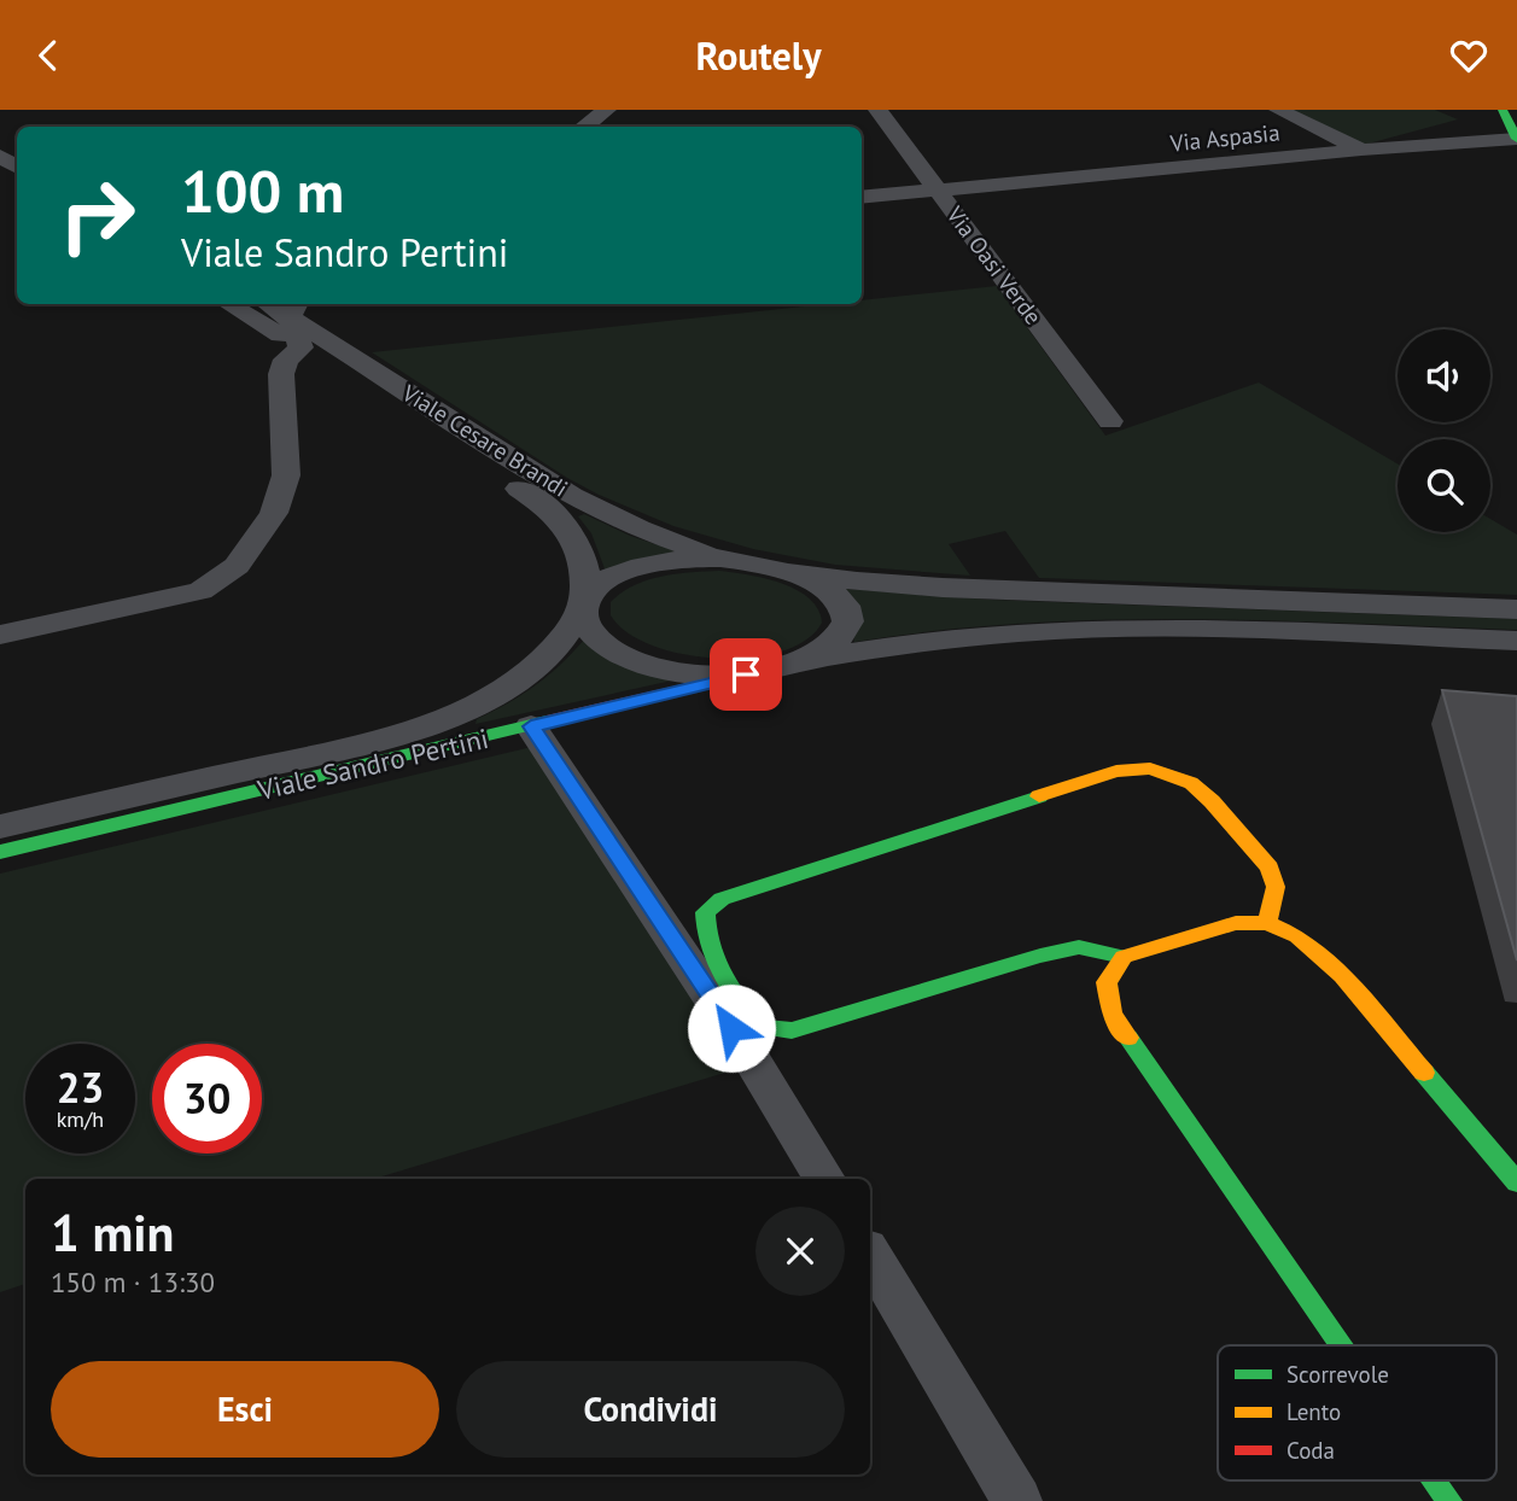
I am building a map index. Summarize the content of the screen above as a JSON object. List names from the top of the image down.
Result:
{
  "streets": {
    "street": [
      "Via Aspasia",
      "Via Oasi Verde",
      "Viale Cesare Brandi",
      "Viale Sandro Pertini"
    ]
  },
  "crossings": [
    ["Via Aspasia", "Via Oasi Verde"],
    ["Viale Cesare Brandi", "Viale Sandro Pertini"]
  ],
  "legend": ["Scorrevole", "Lento", "Coda"],
  "page": {
    "header": "Routely",
    "turn": ["100 m", "Viale Sandro Pertini"],
    "speed": "23 km/h",
    "limit": "30",
    "heading": ["1 min", "150 m · 13:30"],
    "buttons": ["Esci", "Condividi"]
  }
}
